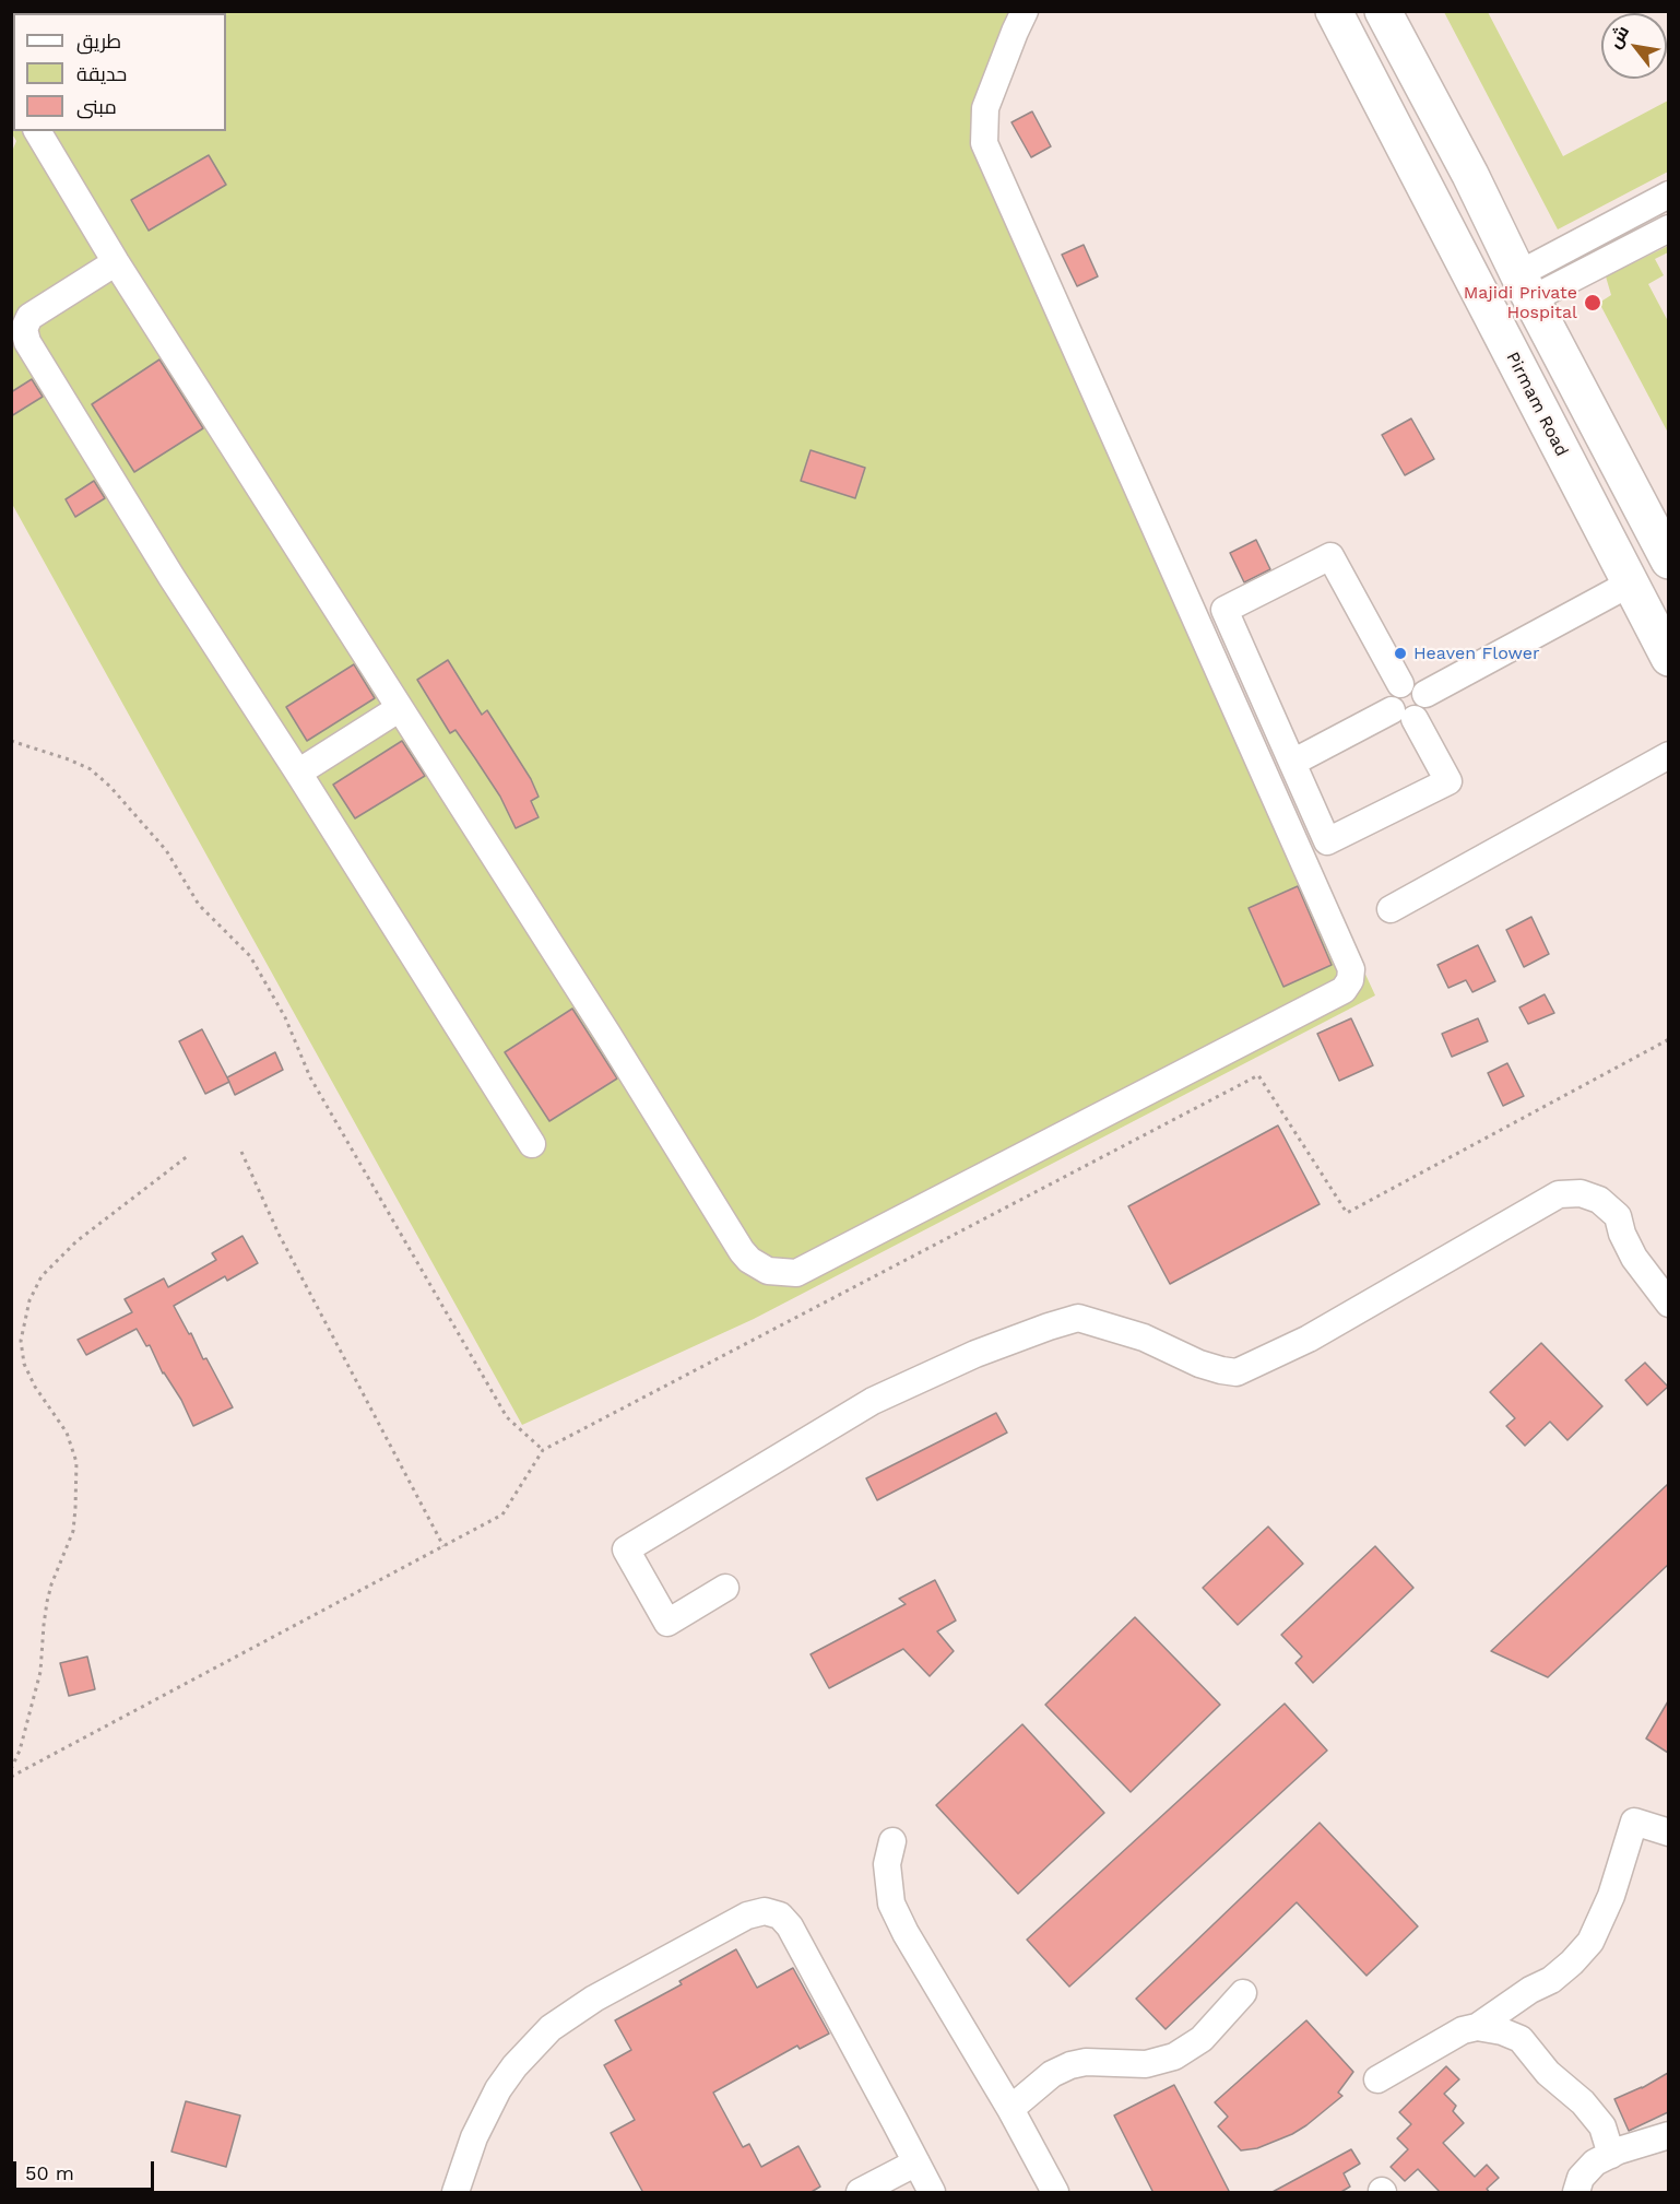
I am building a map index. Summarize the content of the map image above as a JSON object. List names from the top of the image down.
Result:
{
  "streets": {
    "highway": ["Pirmam Road"]
  },
  "places": ["Majidi Private Hospital", "Heaven Flower"],
  "legend": ["طريق", "حديقة", "مبنى"],
  "scale_bar": "50 m",
  "north": "top left"
}
